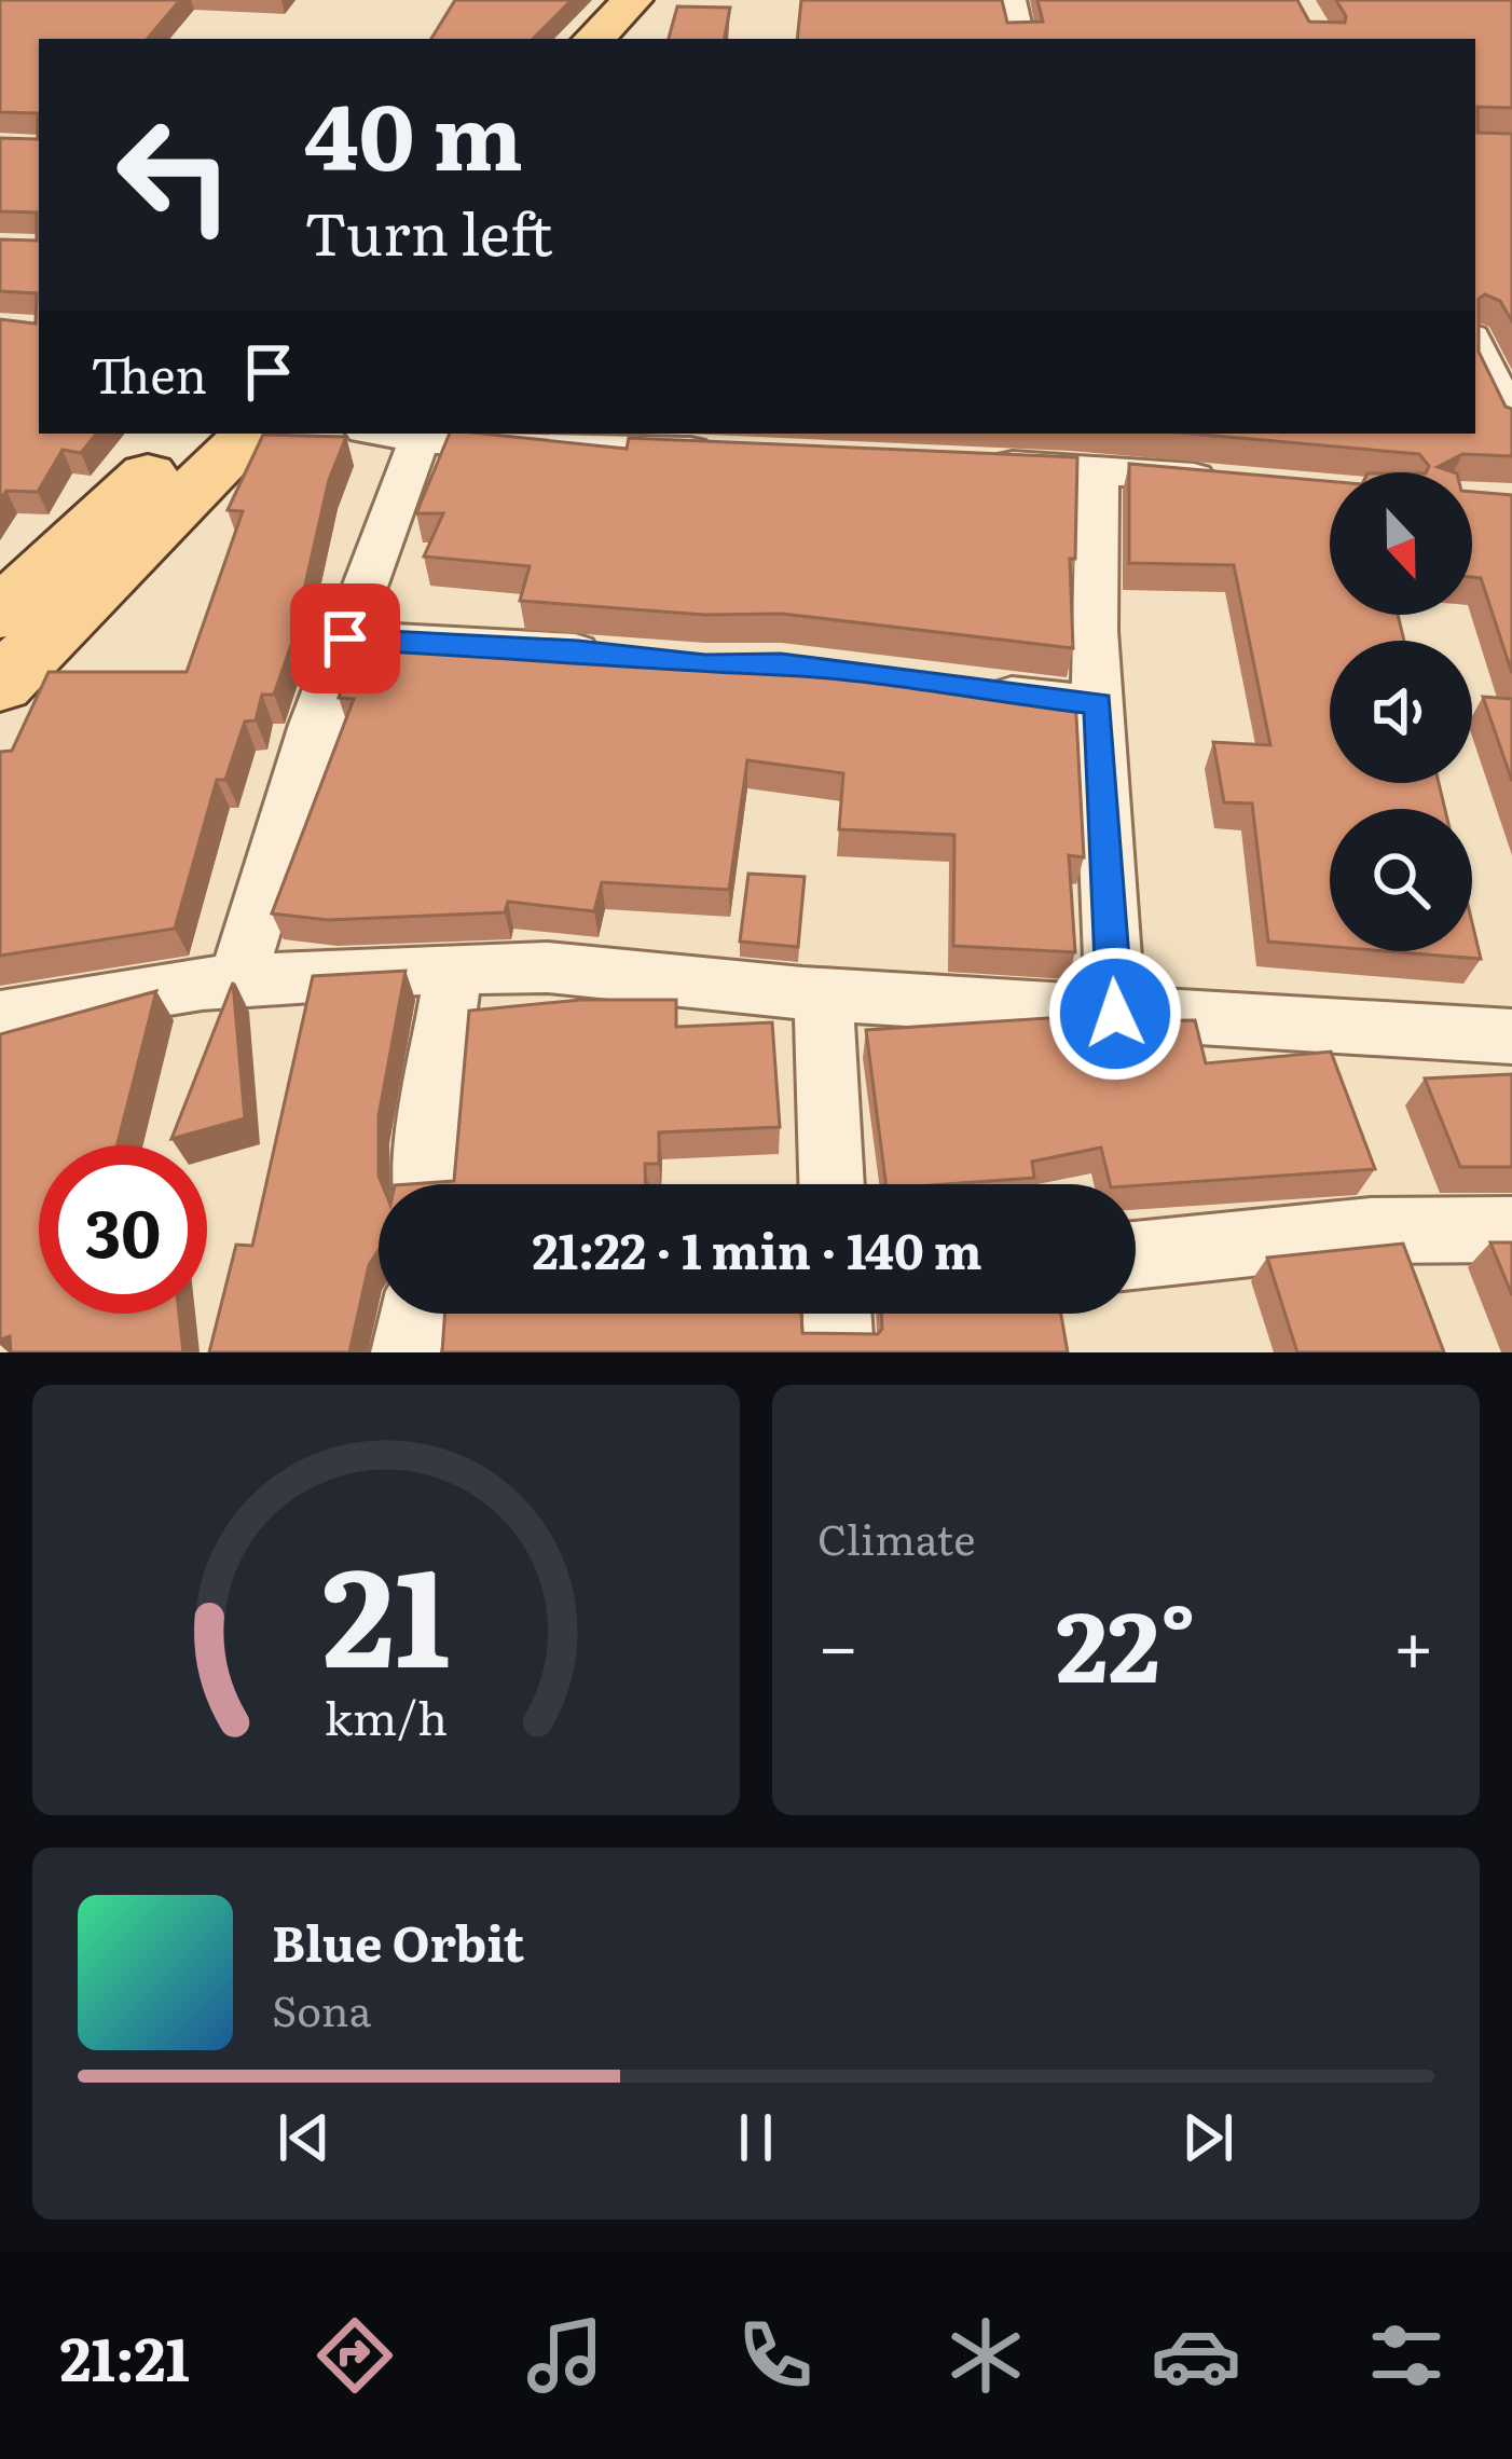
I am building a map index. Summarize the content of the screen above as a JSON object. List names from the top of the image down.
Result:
{
  "north": "bottom",
  "page": {
    "turn": ["40 m", "Turn left"],
    "then": "Then",
    "limit": "30",
    "trip": "21:22 · 1 min · 140 m",
    "tile": "Climate",
    "heat": ["−", "22°", "+"],
    "song": ["Blue Orbit", "Sona"],
    "tabs": "21:21",
    "gauge": ["21", "km/h"]
  }
}
